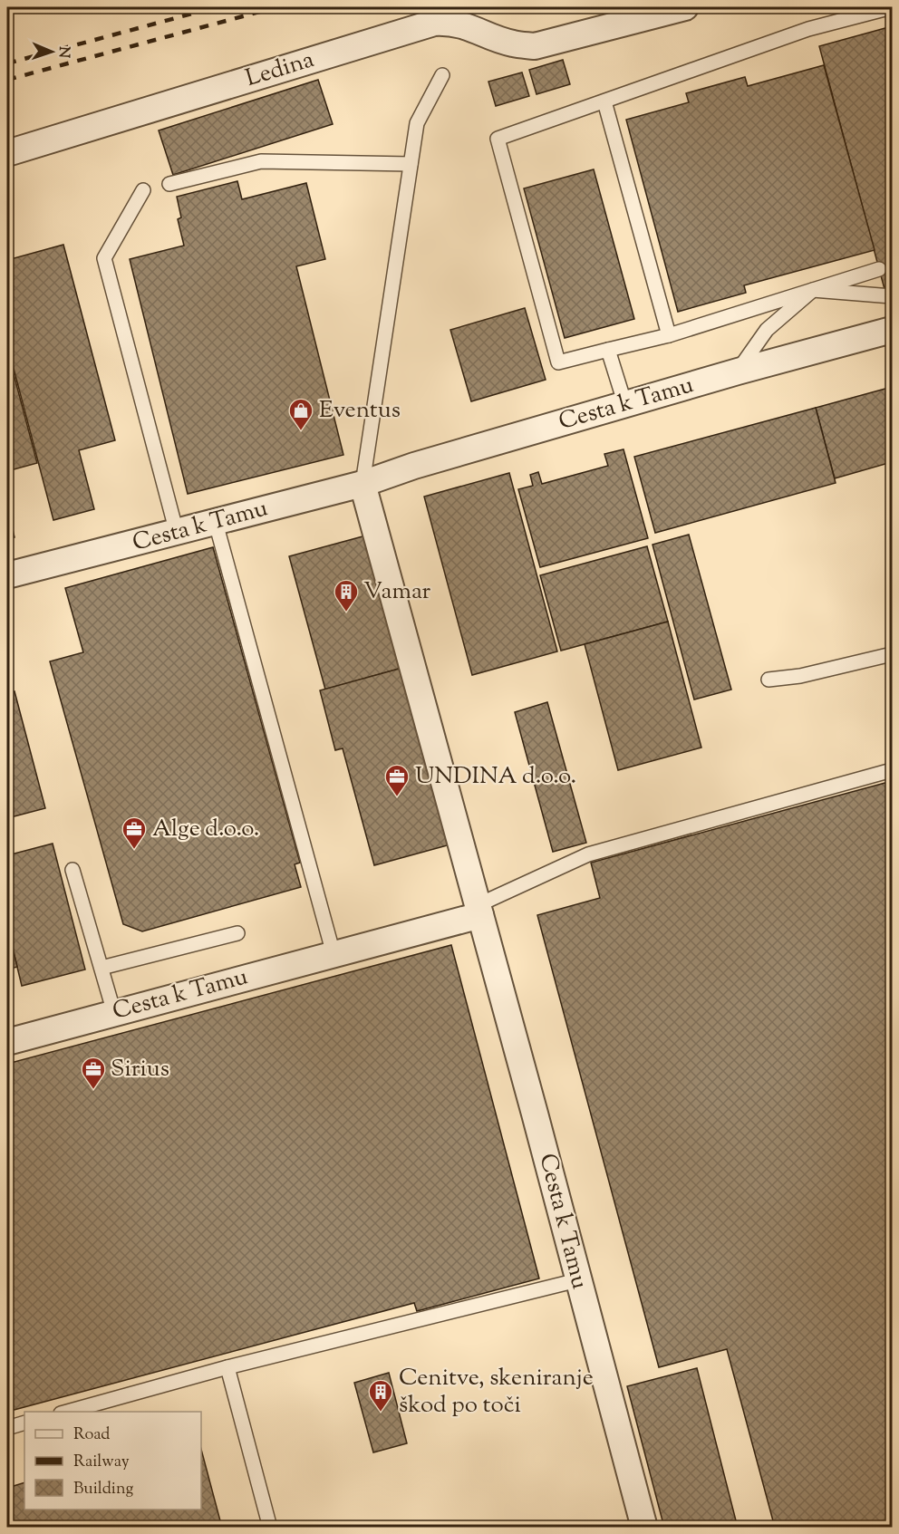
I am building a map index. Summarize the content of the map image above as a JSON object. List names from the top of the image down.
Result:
{
  "streets": {
    "street": ["Ledina", "Cesta k Tamu"]
  },
  "places": {
    "shop": ["Eventus"],
    "building": ["Vamar", "Cenitve, skeniranje škod po toči"],
    "office": ["UNDINA d.o.o.", "Alge d.o.o.", "Sirius"]
  },
  "legend": ["Road", "Railway", "Building"],
  "north": "right"
}
